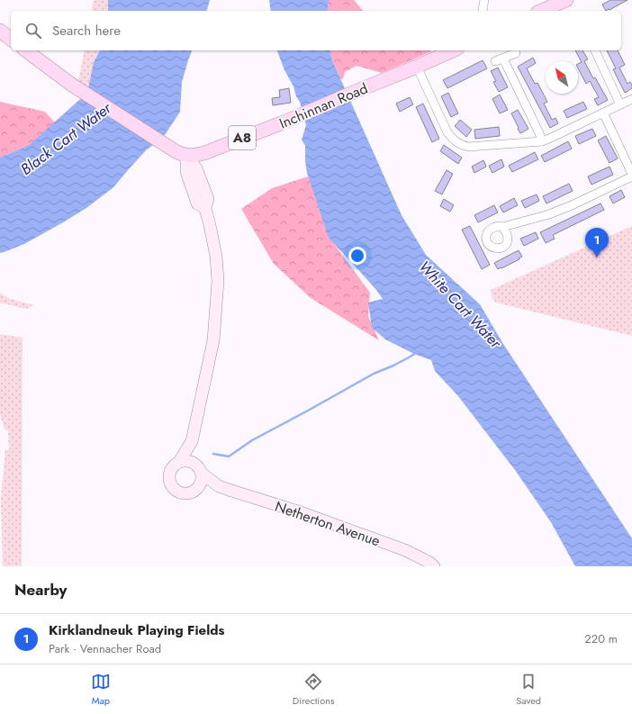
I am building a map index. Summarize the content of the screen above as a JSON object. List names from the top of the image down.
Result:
{
  "streets": {
    "main road": ["Inchinnan Road", "A8"],
    "street": ["Netherton Avenue"]
  },
  "water": ["Black Cart Water", "White Cart Water"],
  "north": "top left",
  "page": {
    "search": "Search here",
    "pins": "1",
    "heading": "Nearby",
    "list": [
      {
        "mark": "1",
        "name": "Kirklandneuk Playing Fields",
        "note": "Park · Vennacher Road",
        "value": "220 m"
      }
    ],
    "nav": ["Map", "Directions", "Saved"]
  }
}
